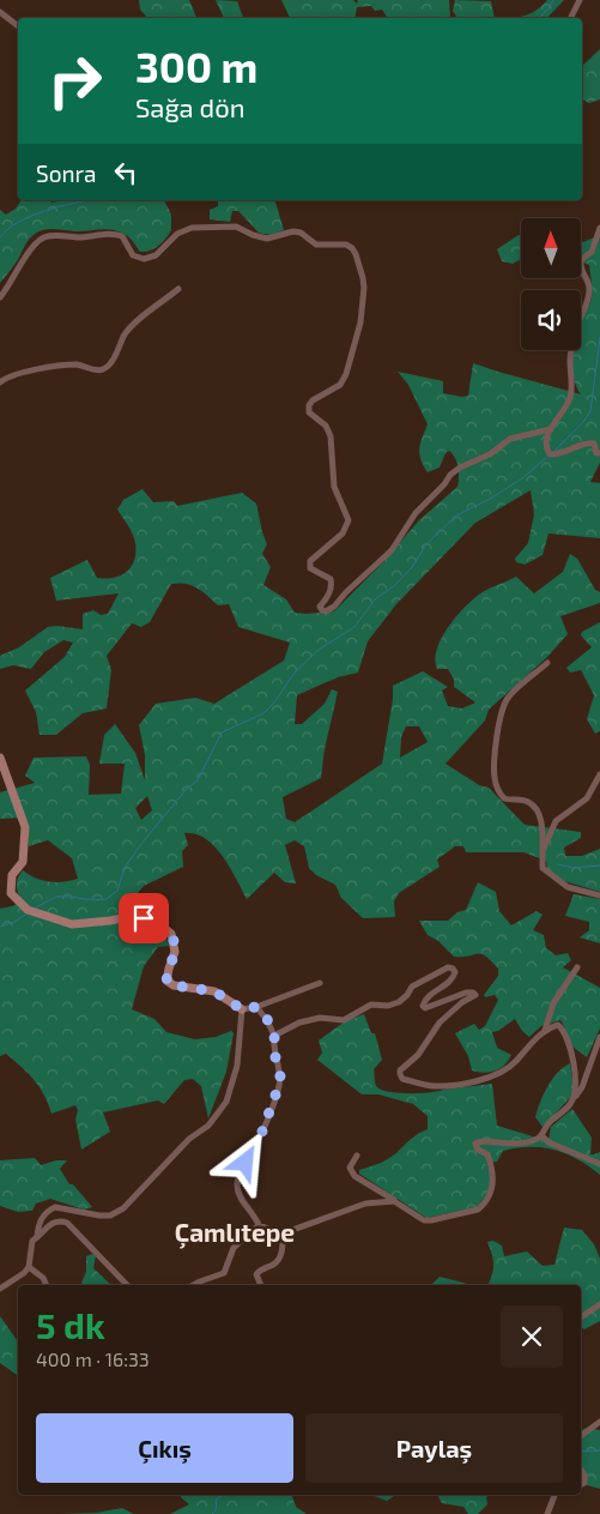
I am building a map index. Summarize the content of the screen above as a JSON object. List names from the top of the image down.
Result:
{
  "districts": ["Çamlıtepe"],
  "north": "top",
  "page": {
    "turn": ["300 m", "Sağa dön"],
    "then": "Sonra",
    "heading": ["5 dk", "400 m · 16:33"],
    "buttons": ["Çıkış", "Paylaş"]
  }
}
